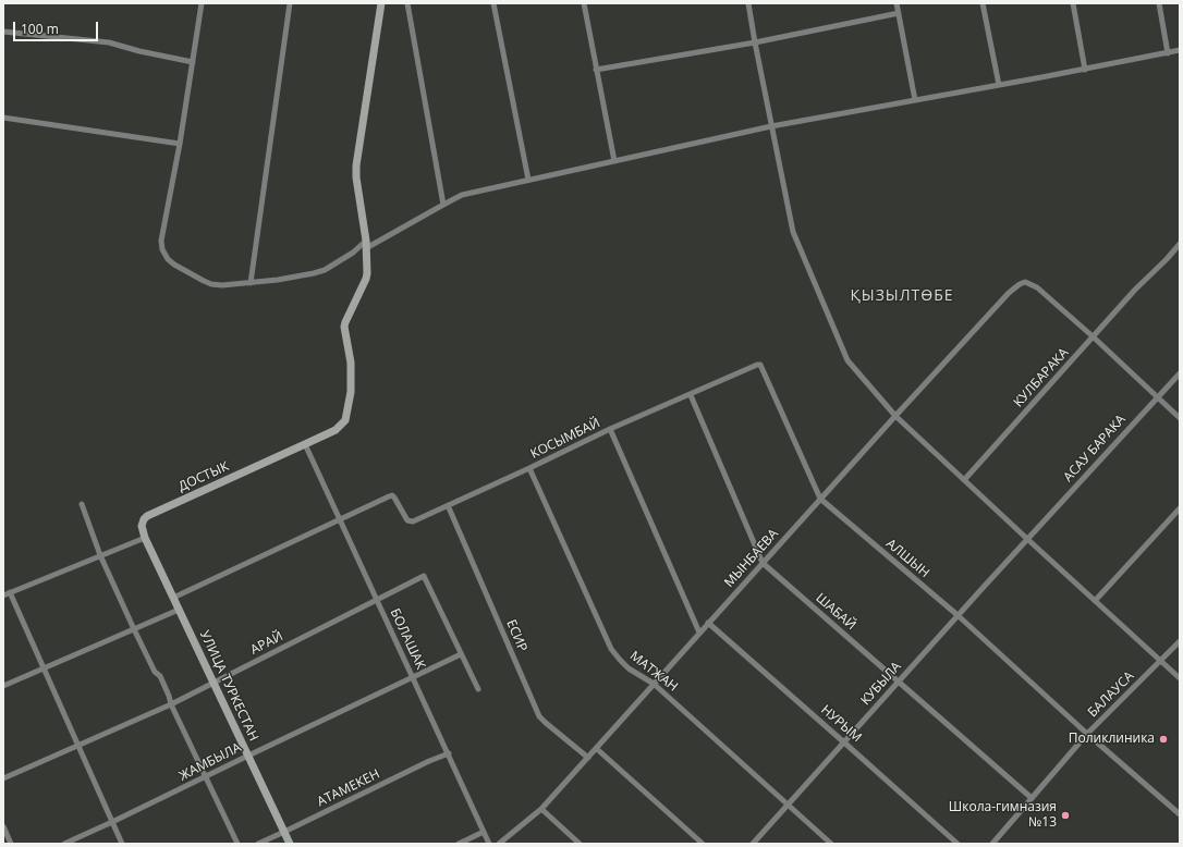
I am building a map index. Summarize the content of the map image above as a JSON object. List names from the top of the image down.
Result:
{
  "streets": {
    "street": [
      "КУЛБАРАКА",
      "КОСЫМБАЙ",
      "АСАУ БАРАКА",
      "ДОСТЫК",
      "МЫНБАЕВА",
      "АЛШЫН",
      "ШАБАЙ",
      "ЕСИР",
      "БОЛАШАК",
      "АРАЙ",
      "МАТЖАН",
      "КУБЫЛА",
      "УЛИЦА ТУРКЕСТАН",
      "БАЛАУСА",
      "НУРЫМ",
      "ЖАМБЫЛА",
      "АТАМЕКЕН"
    ]
  },
  "crossings": [
    ["КУЛБАРАКА", "МЫНБАЕВА"],
    ["КОСЫМБАЙ", "АЛШЫН"],
    ["КОСЫМБАЙ", "ШАБАЙ"],
    ["КОСЫМБАЙ", "ЕСИР"],
    ["КОСЫМБАЙ", "БОЛАШАК"],
    ["КОСЫМБАЙ", "МАТЖАН"],
    ["АСАУ БАРАКА", "КУБЫЛА"],
    ["ДОСТЫК", "БОЛАШАК"],
    ["ДОСТЫК", "УЛИЦА ТУРКЕСТАН"],
    ["МЫНБАЕВА", "АЛШЫН"],
    ["МЫНБАЕВА", "ШАБАЙ"],
    ["МЫНБАЕВА", "ЕСИР"],
    ["МЫНБАЕВА", "МАТЖАН"],
    ["МЫНБАЕВА", "НУРЫМ"],
    ["АЛШЫН", "КУБЫЛА"],
    ["АЛШЫН", "БАЛАУСА"],
    ["ШАБАЙ", "КУБЫЛА"],
    ["ШАБАЙ", "БАЛАУСА"],
    ["БОЛАШАК", "АРАЙ"],
    ["БОЛАШАК", "ЖАМБЫЛА"],
    ["БОЛАШАК", "АТАМЕКЕН"],
    ["АРАЙ", "УЛИЦА ТУРКЕСТАН"],
    ["АРАЙ", "ЖАМБЫЛА"],
    ["МАТЖАН", "КУБЫЛА"],
    ["КУБЫЛА", "НУРЫМ"],
    ["УЛИЦА ТУРКЕСТАН", "ЖАМБЫЛА"],
    ["УЛИЦА ТУРКЕСТАН", "АТАМЕКЕН"]
  ],
  "districts": ["ҚЫЗЫЛТӨБЕ"],
  "places": ["Поликлиника", "Школа-гимназия №13"],
  "scale_bar": "100 m"
}
